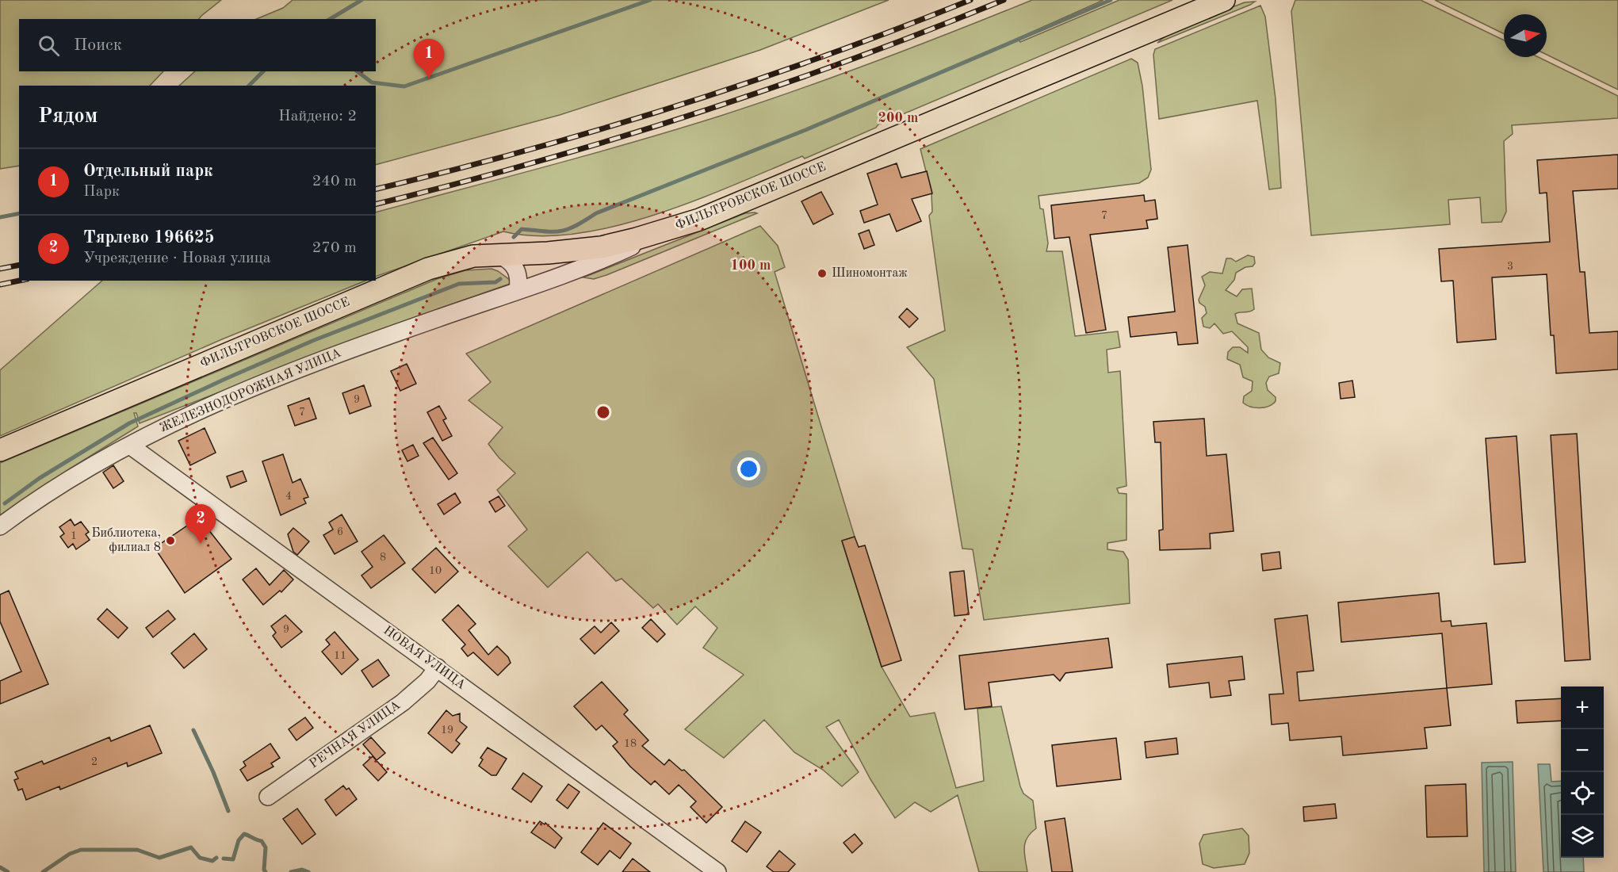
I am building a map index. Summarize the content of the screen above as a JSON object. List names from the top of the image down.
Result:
{
  "streets": {
    "main road": ["ФИЛЬТРОВСКОЕ ШОССЕ"],
    "street": ["ЖЕЛЕЗНОДОРОЖНАЯ УЛИЦА", "НОВАЯ УЛИЦА", "РЕЧНАЯ УЛИЦА"]
  },
  "crossings": [
    ["ФИЛЬТРОВСКОЕ ШОССЕ", "ЖЕЛЕЗНОДОРОЖНАЯ УЛИЦА"],
    ["ЖЕЛЕЗНОДОРОЖНАЯ УЛИЦА", "НОВАЯ УЛИЦА"],
    ["НОВАЯ УЛИЦА", "РЕЧНАЯ УЛИЦА"]
  ],
  "places": ["Шиномонтаж", "Библиотека, филиал 8"],
  "house_numbers": [
    "7",
    "3",
    "9",
    "7",
    "4",
    "6",
    "1",
    "8",
    "10",
    "9",
    "11",
    "19",
    "18",
    "2"
  ],
  "north": "right",
  "page": {
    "search": "Поиск",
    "pins": ["1", "2"],
    "heading": ["Рядом", "Найдено: 2"],
    "list": [
      {
        "mark": "1",
        "name": "Отдельный парк",
        "note": "Парк",
        "value": "240 m"
      },
      {
        "mark": "2",
        "name": "Тярлево 196625",
        "note": "Учреждение · Новая улица",
        "value": "270 m"
      }
    ],
    "map_buttons": ["+", "−"]
  },
  "rings": ["200 m", "100 m"]
}
